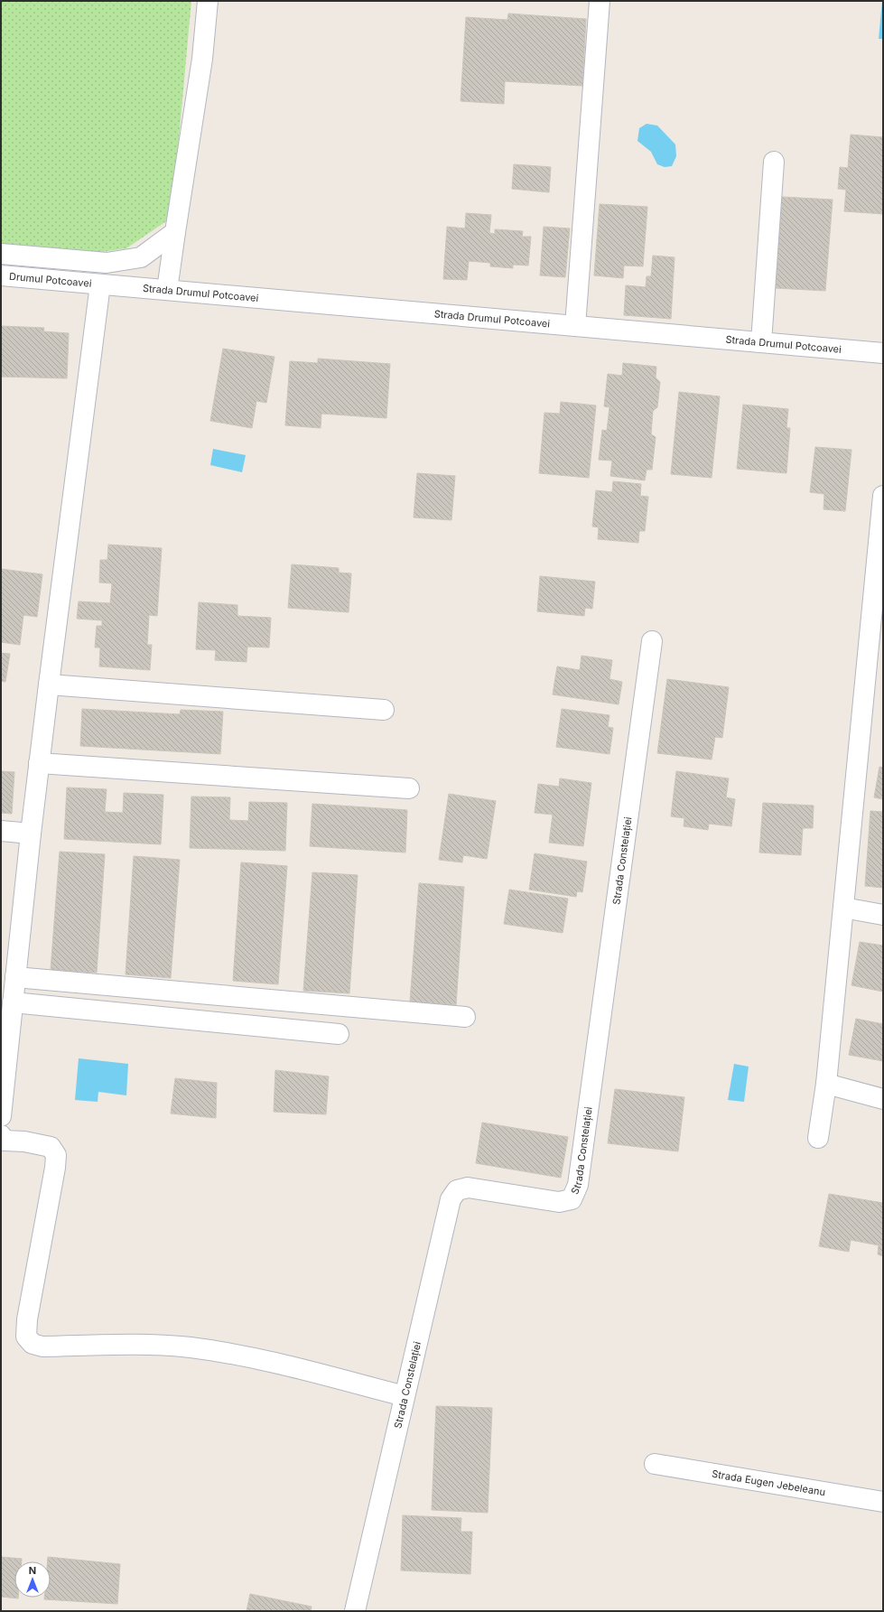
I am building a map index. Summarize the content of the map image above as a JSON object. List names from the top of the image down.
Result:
{
  "streets": {
    "street": [
      "Drumul Potcoavei",
      "Strada Drumul Potcoavei",
      "Strada Constelației",
      "Strada Eugen Jebeleanu"
    ]
  },
  "crossings": [
    ["Drumul Potcoavei", "Strada Drumul Potcoavei"]
  ],
  "north": "top"
}
